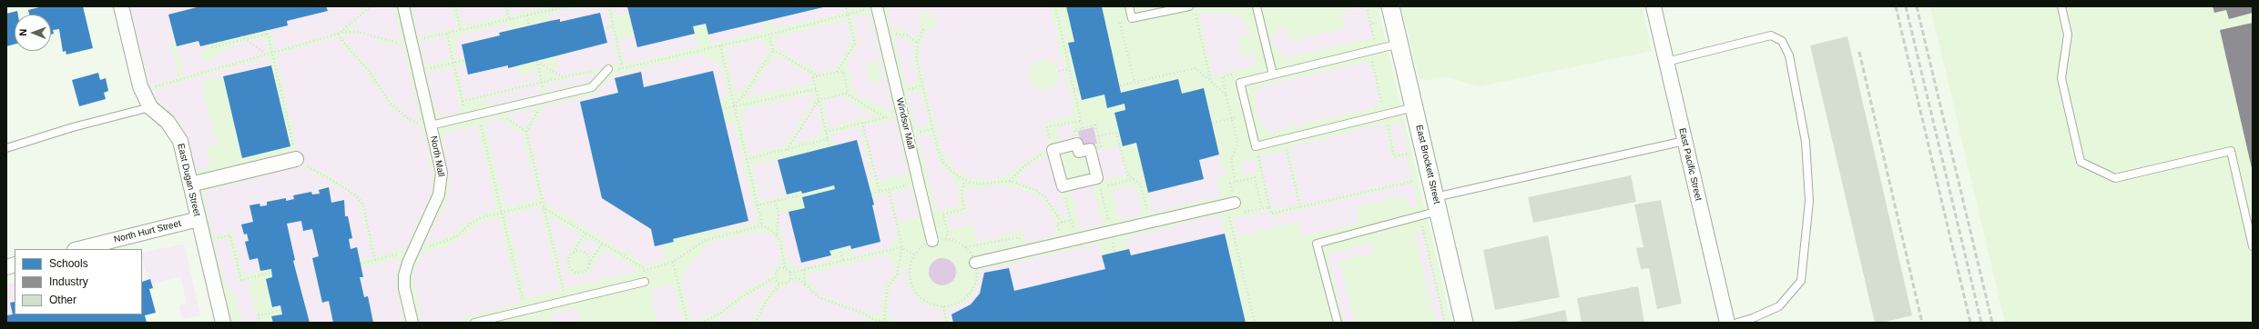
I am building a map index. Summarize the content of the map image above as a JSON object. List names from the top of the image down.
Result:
{
  "streets": {
    "street": [
      "Windsor Mall",
      "North Mall",
      "East Brockett Street",
      "East Pacific Street",
      "East Dugan Street",
      "North Hurt Street"
    ]
  },
  "crossings": [
    ["East Dugan Street", "North Hurt Street"]
  ],
  "legend": ["Schools", "Industry", "Other"],
  "north": "left"
}
